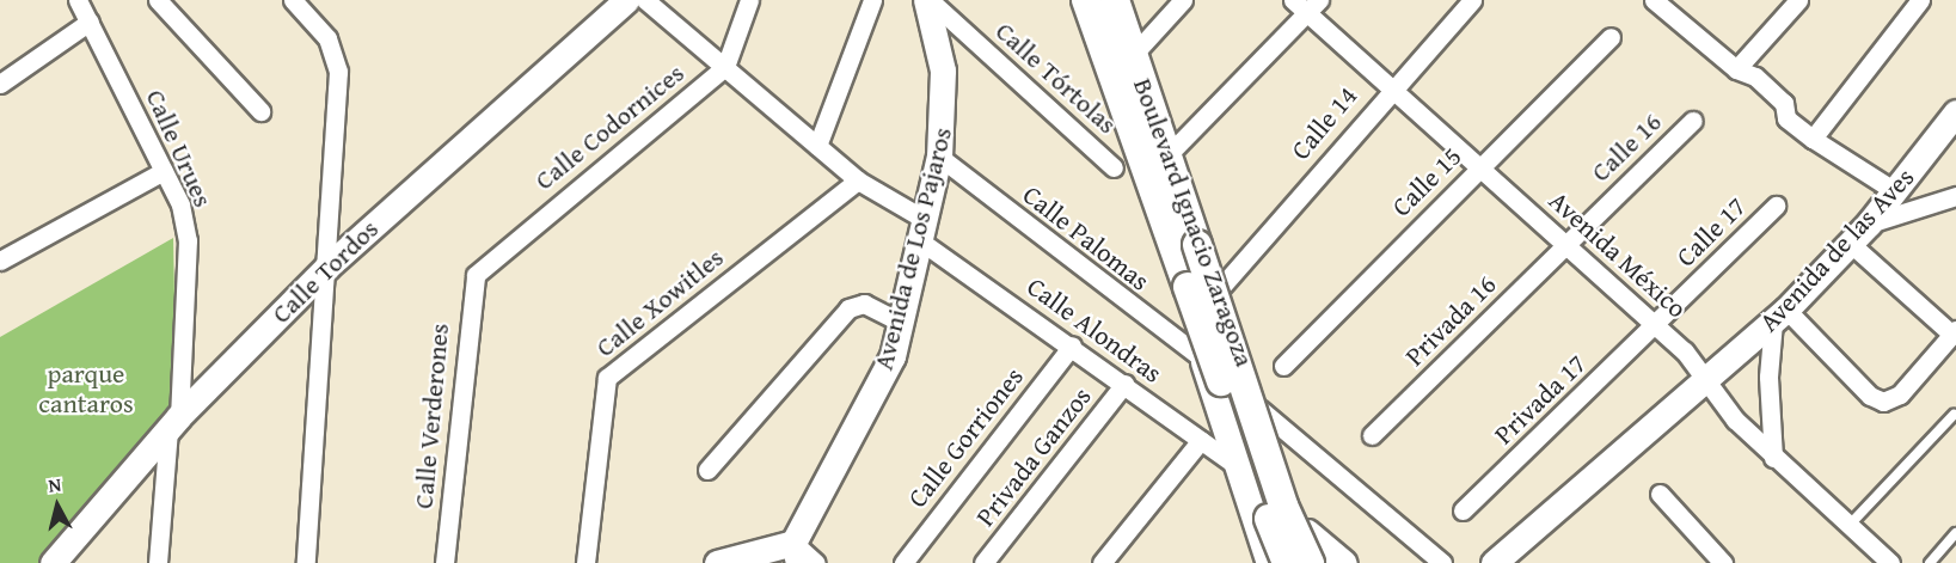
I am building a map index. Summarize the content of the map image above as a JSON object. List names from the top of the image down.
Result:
{
  "streets": {
    "main road": ["Boulevard Ignacio Zaragoza"],
    "street": [
      "Calle Tórtolas",
      "Calle 14",
      "Calle Codornices",
      "Calle 16",
      "Calle Urues",
      "Calle 15",
      "Calle 17",
      "Calle Palomas",
      "Avenida de Los Pajaros",
      "Avenida de las Aves",
      "Avenida México",
      "Calle Tordos",
      "Calle Xowitles",
      "Privada 16",
      "Calle Alondras",
      "Privada 17",
      "Calle Verderones",
      "Calle Gorriones",
      "Privada Ganzos"
    ]
  },
  "crossings": [
    ["Calle Tórtolas", "Avenida de Los Pajaros"],
    ["Calle 14", "Boulevard Ignacio Zaragoza"],
    ["Calle 14", "Avenida México"],
    ["Calle Codornices", "Calle Alondras"],
    ["Calle Codornices", "Calle Verderones"],
    ["Calle 16", "Avenida México"],
    ["Calle 16", "Privada 16"],
    ["Calle Urues", "Calle Tordos"],
    ["Calle 15", "Avenida México"],
    ["Boulevard Ignacio Zaragoza", "Calle Palomas"],
    ["Boulevard Ignacio Zaragoza", "Calle Alondras"],
    ["Calle 17", "Avenida México"],
    ["Calle 17", "Privada 17"],
    ["Calle Palomas", "Avenida de Los Pajaros"],
    ["Avenida de Los Pajaros", "Calle Alondras"],
    ["Avenida de las Aves", "Avenida México"],
    ["Avenida México", "Privada 16"],
    ["Avenida México", "Privada 17"],
    ["Calle Xowitles", "Calle Alondras"],
    ["Calle Alondras", "Calle Gorriones"],
    ["Calle Alondras", "Privada Ganzos"]
  ],
  "parks": ["parque cantaros"],
  "north": "top"
}
